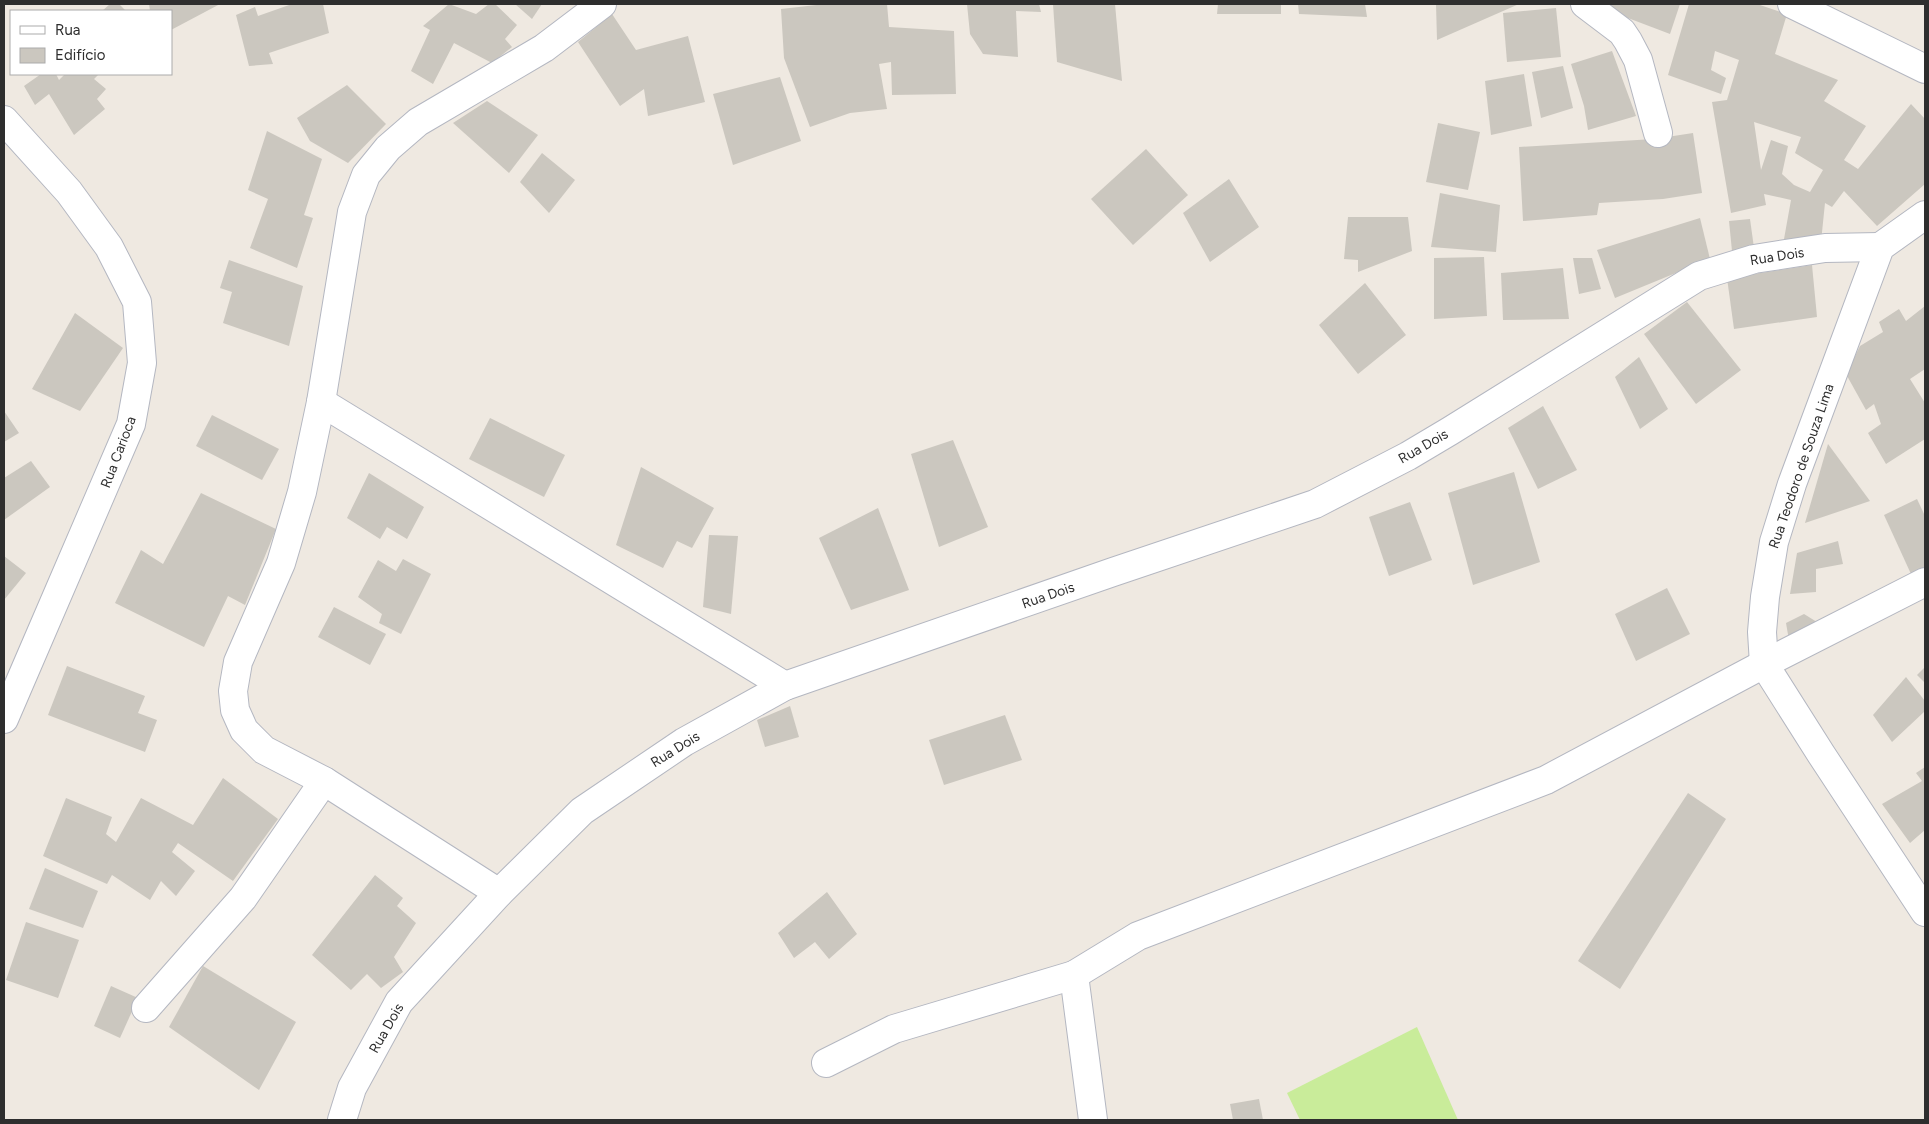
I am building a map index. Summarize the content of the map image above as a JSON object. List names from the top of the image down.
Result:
{
  "streets": {
    "street": ["Rua Dois", "Rua Carioca", "Rua Teodoro de Souza Lima"]
  },
  "crossings": [
    ["Rua Dois", "Rua Teodoro de Souza Lima"]
  ],
  "legend": ["Rua", "Edifício"]
}
